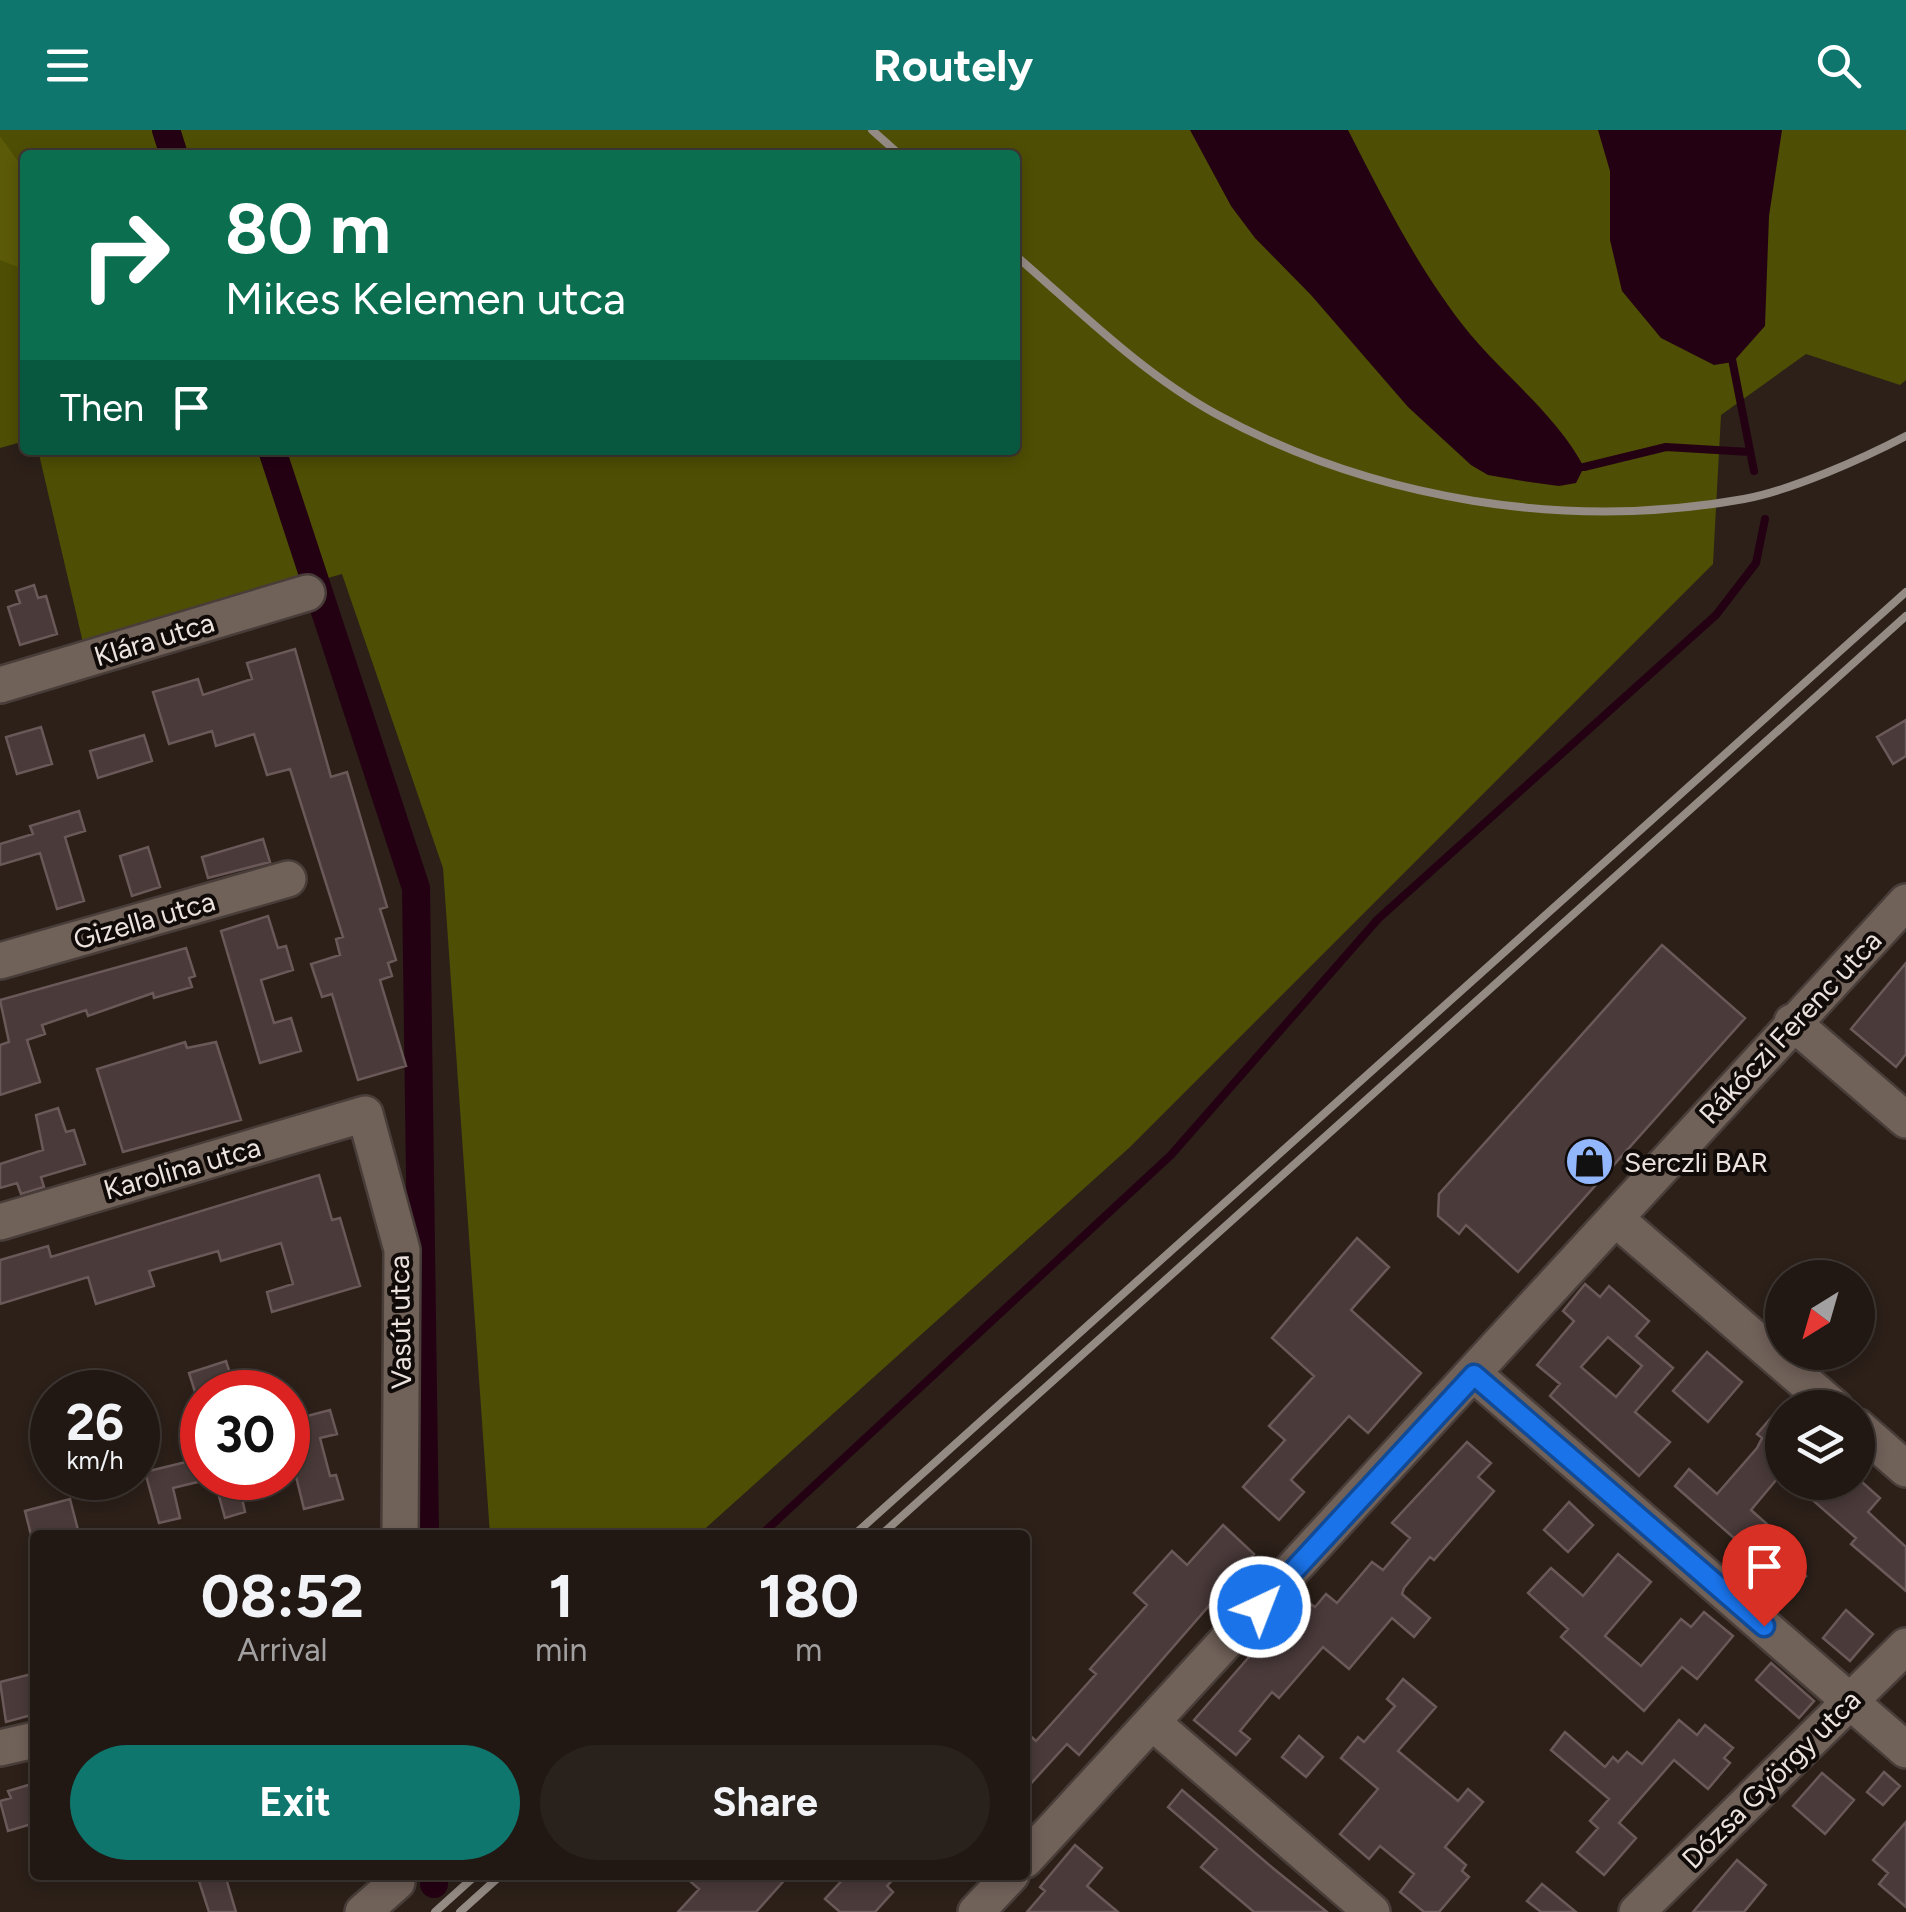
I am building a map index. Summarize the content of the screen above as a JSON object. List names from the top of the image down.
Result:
{
  "streets": {
    "street": [
      "Klára utca",
      "Gizella utca",
      "Rákóczi Ferenc utca",
      "Karolina utca",
      "Vasút utca",
      "Dózsa György utca"
    ]
  },
  "crossings": [
    ["Karolina utca", "Vasút utca"]
  ],
  "places": {
    "shop": ["Serczli BAR"]
  },
  "north": "bottom left",
  "page": {
    "header": "Routely",
    "turn": ["80 m", "Mikes Kelemen utca"],
    "then": "Then",
    "speed": "26 km/h",
    "limit": "30",
    "eta": [
      "08:52",
      "Arrival",
      "1",
      "min",
      "180",
      "m"
    ],
    "buttons": ["Exit", "Share"]
  }
}
